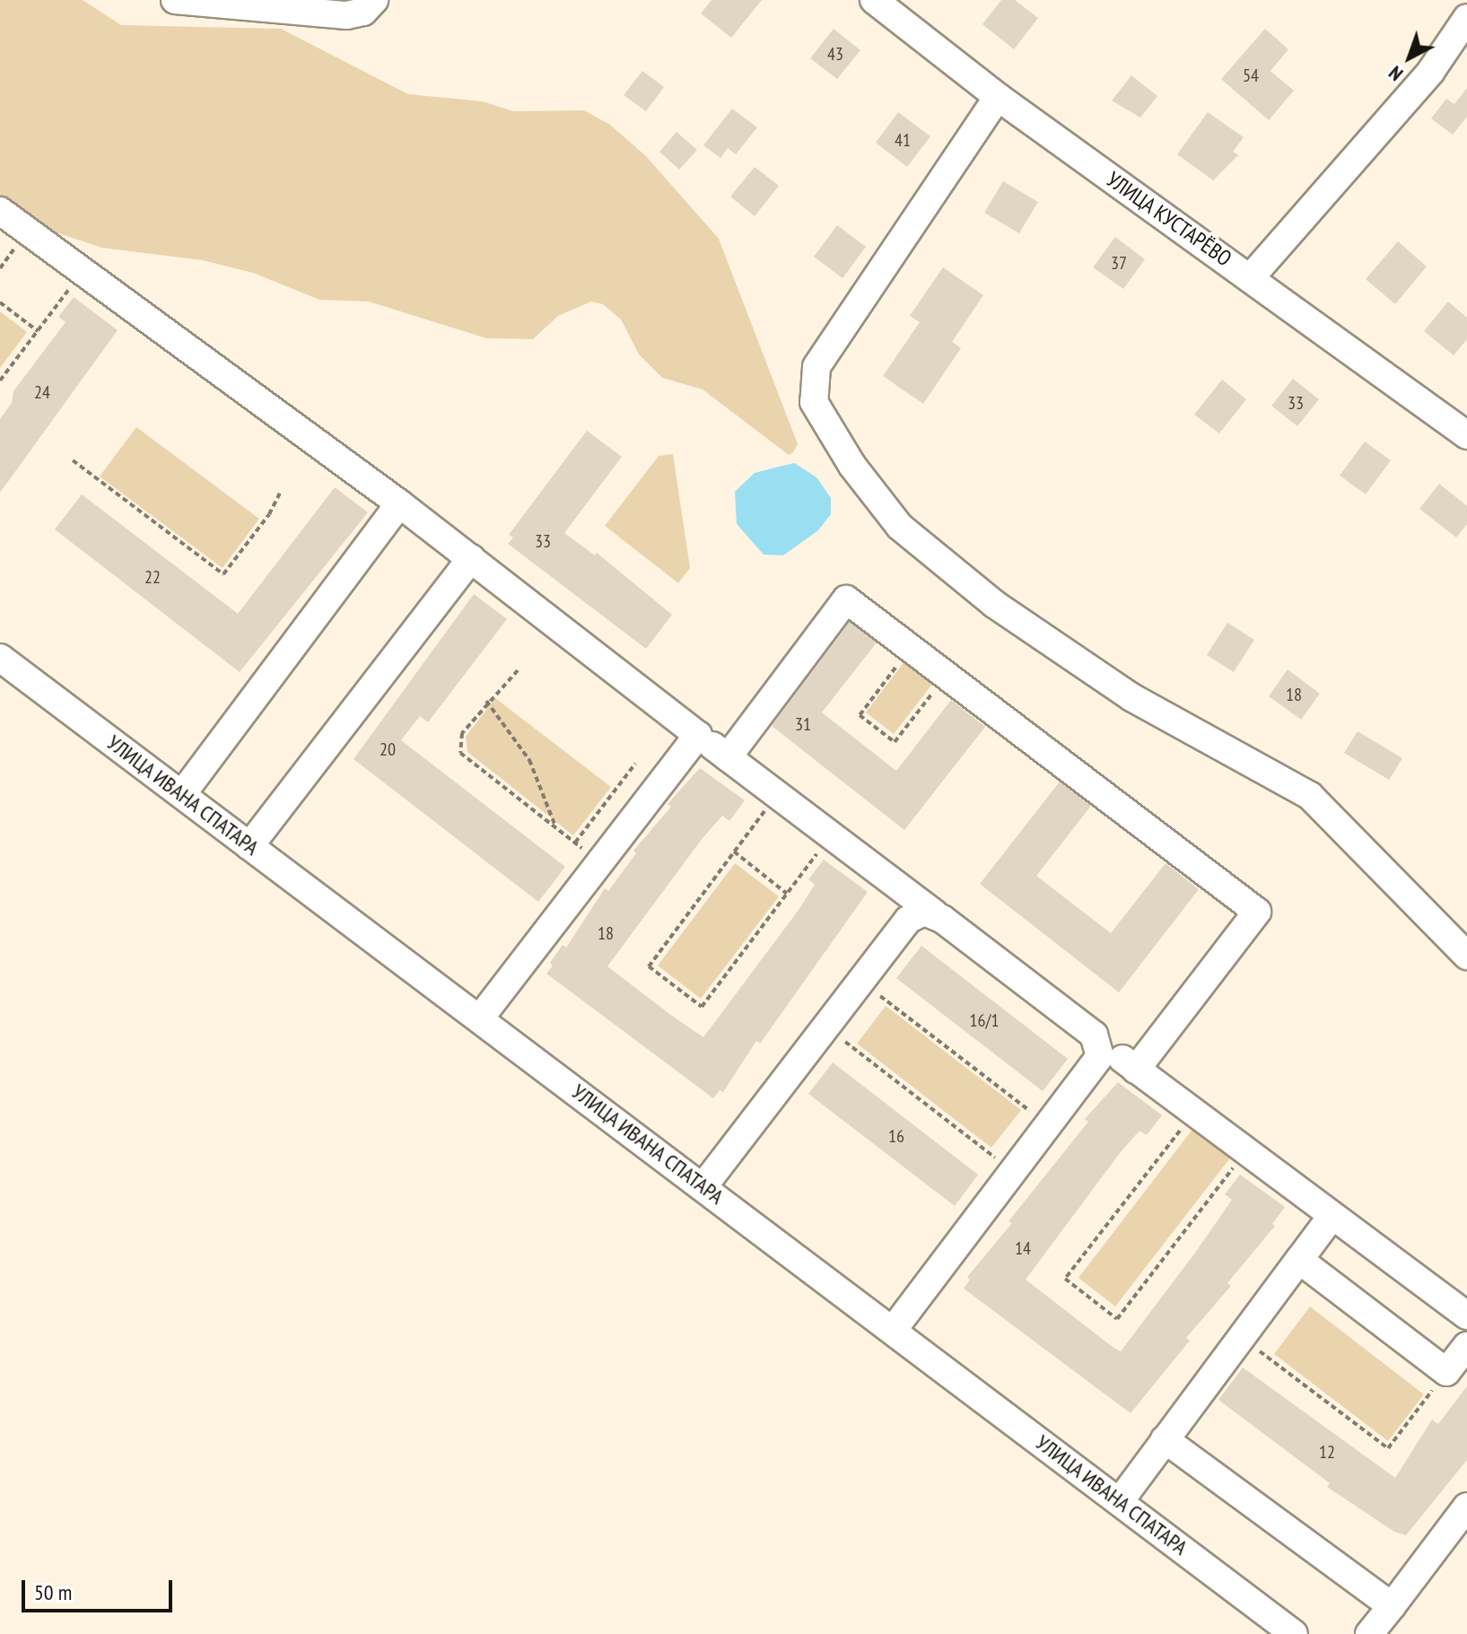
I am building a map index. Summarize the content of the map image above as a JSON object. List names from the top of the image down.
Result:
{
  "streets": {
    "street": ["УЛИЦА КУСТАРЁВО", "УЛИЦА ИВАНА СПАТАРА"]
  },
  "house_numbers": [
    "43",
    "54",
    "41",
    "37",
    "24",
    "33",
    "33",
    "22",
    "18",
    "31",
    "20",
    "18",
    "16/1",
    "16",
    "14",
    "12"
  ],
  "scale_bar": "50 m",
  "north": "bottom left"
}
